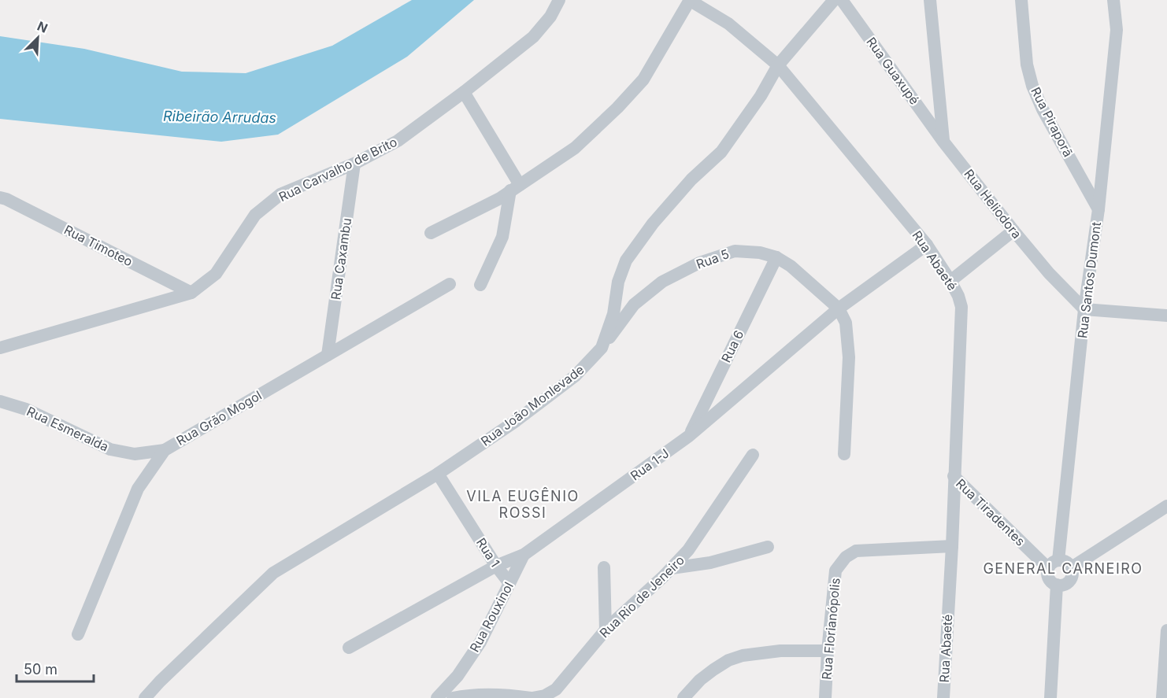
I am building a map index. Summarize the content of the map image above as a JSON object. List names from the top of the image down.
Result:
{
  "streets": {
    "street": [
      "Rua Guaxupé",
      "Rua Piraporã",
      "Rua Carvalho de Brito",
      "Rua Heliodora",
      "Rua Timoteo",
      "Rua Caxambu",
      "Rua 5",
      "Rua Abaeté",
      "Rua Santos Dumont",
      "Rua 6",
      "Rua João Monlevade",
      "Rua Grão Mogol",
      "Rua Esmeralda",
      "Rua 1-J",
      "Rua Tiradentes",
      "Rua 1",
      "Rua Rio de Jeneiro",
      "Rua Rouxinol",
      "Rua Florianópolis"
    ]
  },
  "crossings": [
    ["Rua Guaxupé", "Rua Heliodora"],
    ["Rua Piraporã", "Rua Santos Dumont"],
    ["Rua Carvalho de Brito", "Rua Timoteo"],
    ["Rua Carvalho de Brito", "Rua Caxambu"],
    ["Rua Heliodora", "Rua Santos Dumont"],
    ["Rua Caxambu", "Rua Grão Mogol"],
    ["Rua 5", "Rua 6"],
    ["Rua 5", "Rua João Monlevade"],
    ["Rua 5", "Rua 1-J"],
    ["Rua Abaeté", "Rua João Monlevade"],
    ["Rua Abaeté", "Rua 1-J"],
    ["Rua Abaeté", "Rua Tiradentes"],
    ["Rua Abaeté", "Rua Florianópolis"],
    ["Rua Santos Dumont", "Rua Tiradentes"],
    ["Rua 6", "Rua 1-J"],
    ["Rua João Monlevade", "Rua 1"],
    ["Rua Grão Mogol", "Rua Esmeralda"],
    ["Rua 1-J", "Rua 1"],
    ["Rua 1-J", "Rua Rouxinol"],
    ["Rua 1", "Rua Rouxinol"]
  ],
  "districts": ["VILA EUGÊNIO ROSSI", "GENERAL CARNEIRO"],
  "water": ["Ribeirão Arrudas"],
  "scale_bar": "50 m",
  "north": "top right"
}
